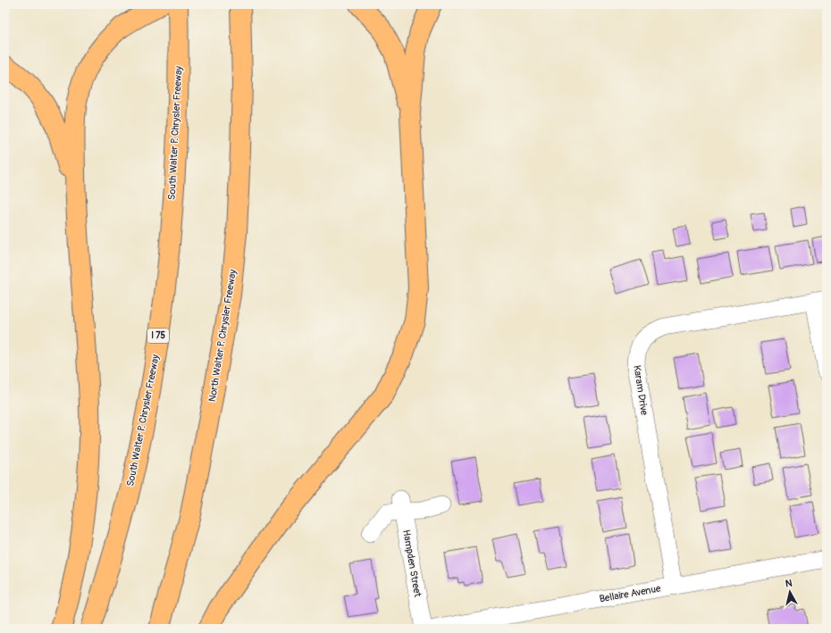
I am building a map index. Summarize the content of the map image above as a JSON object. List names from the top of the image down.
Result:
{
  "streets": {
    "highway": ["South Walter P. Chrysler Freeway", "I 75", "North Walter P. Chrysler Freeway"],
    "street": ["Karam Drive", "Hampden Street", "Bellaire Avenue"]
  },
  "crossings": [
    ["Karam Drive", "Bellaire Avenue"]
  ],
  "north": "top"
}
